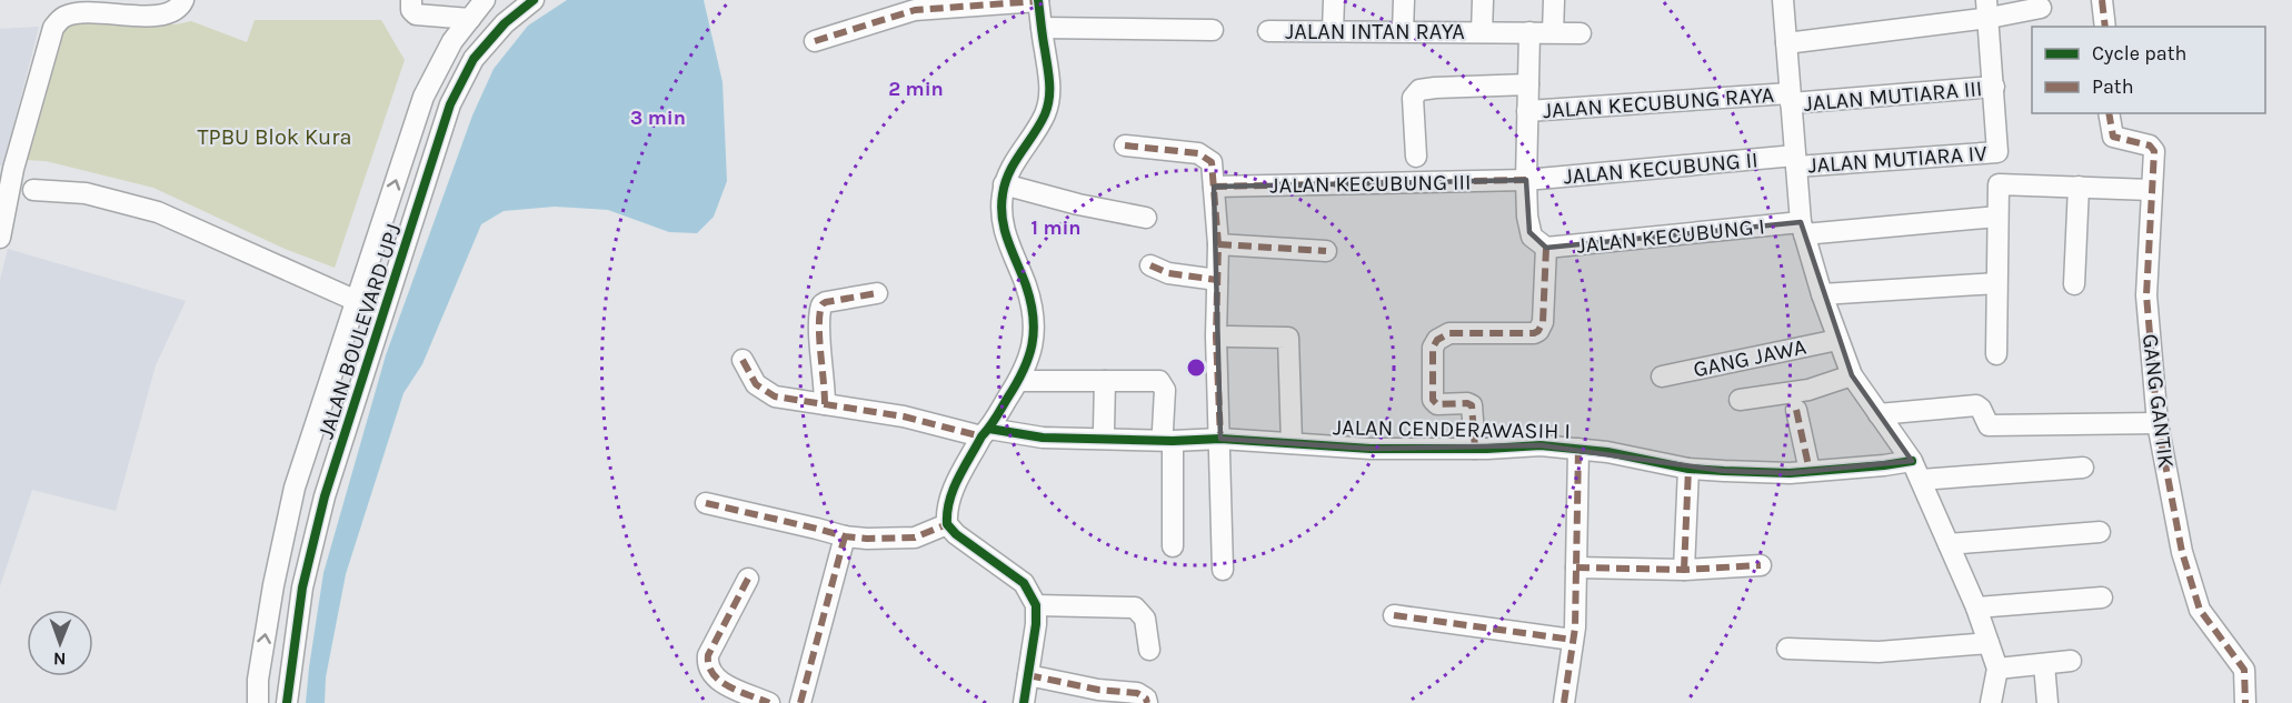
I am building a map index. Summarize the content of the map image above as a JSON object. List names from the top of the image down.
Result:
{
  "streets": {
    "street": [
      "JALAN INTAN RAYA",
      "JALAN MUTIARA III",
      "JALAN KECUBUNG RAYA",
      "JALAN MUTIARA IV",
      "JALAN KECUBUNG II",
      "JALAN KECUBUNG III",
      "JALAN KECUBUNG I",
      "JALAN BOULEVARD UPJ",
      "GANG JAWA",
      "GANG GANTIK",
      "JALAN CENDERAWASIH I"
    ]
  },
  "crossings": [
    ["JALAN MUTIARA III", "JALAN KECUBUNG RAYA"],
    ["JALAN MUTIARA III", "JALAN MUTIARA IV"],
    ["JALAN MUTIARA IV", "JALAN KECUBUNG II"],
    ["JALAN KECUBUNG II", "JALAN KECUBUNG III"]
  ],
  "parks": ["TPBU Blok Kura"],
  "legend": ["Cycle path", "Path"],
  "north": "bottom",
  "rings": ["2 min", "3 min", "1 min"]
}
